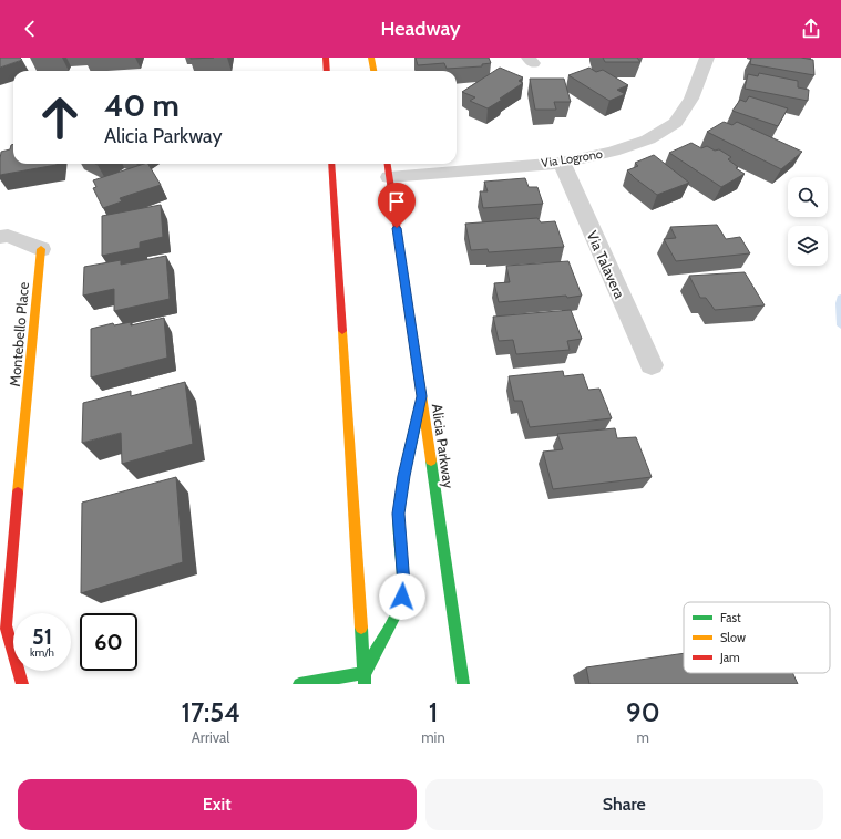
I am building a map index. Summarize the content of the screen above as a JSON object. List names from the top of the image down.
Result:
{
  "streets": {
    "main road": ["Montebello Place", "Alicia Parkway"],
    "street": ["Via Logrono", "Via Talavera"]
  },
  "crossings": [
    ["Via Logrono", "Via Talavera"],
    ["Via Logrono", "Alicia Parkway"]
  ],
  "legend": ["Fast", "Slow", "Jam"],
  "page": {
    "header": "Headway",
    "turn": ["40 m", "Alicia Parkway"],
    "speed": "51 km/h",
    "limit": "60",
    "eta": [
      "17:54",
      "Arrival",
      "1",
      "min",
      "90",
      "m"
    ],
    "buttons": ["Exit", "Share"]
  }
}
